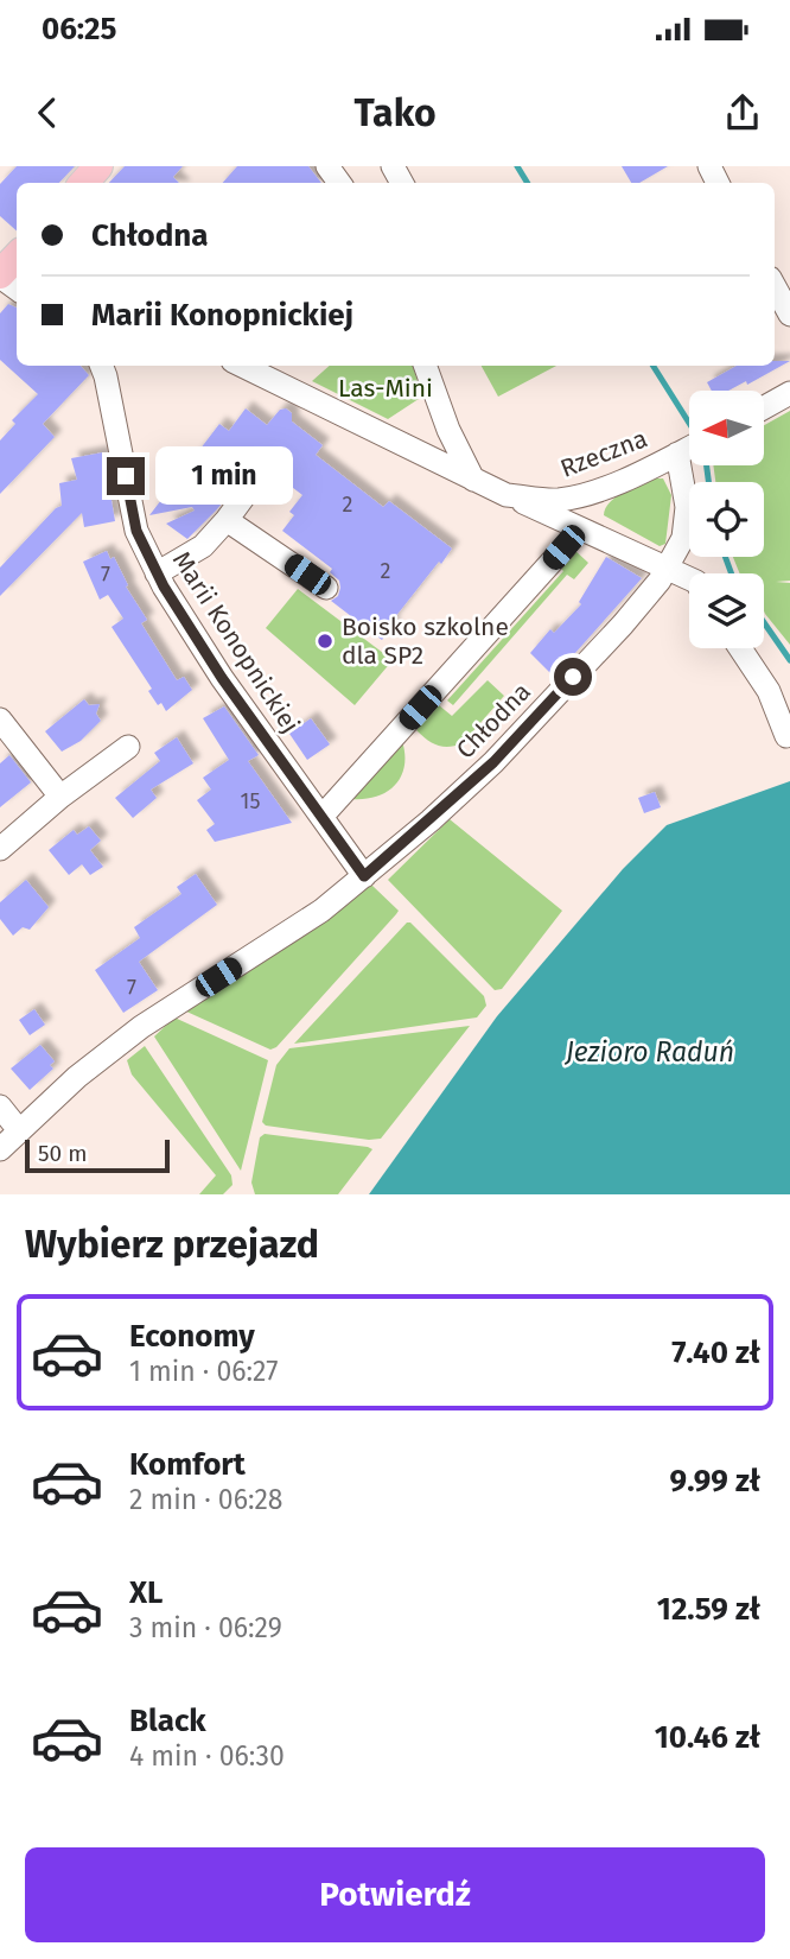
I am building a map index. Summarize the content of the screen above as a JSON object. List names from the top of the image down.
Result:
{
  "streets": {
    "street": ["Rzeczna", "Marii Konopnickiej", "Chłodna"]
  },
  "crossings": [
    ["Marii Konopnickiej", "Chłodna"]
  ],
  "water": ["Jezioro Raduń"],
  "parks": ["Las-Mini"],
  "places": ["Boisko szkolne dla SP2"],
  "house_numbers": [
    "2",
    "2",
    "7",
    "15",
    "7"
  ],
  "scale_bar": "50 m",
  "north": "left",
  "page": {
    "status": "06:25",
    "header": "Tako",
    "banner": ["Chłodna", "Marii Konopnickiej"],
    "bubble": "1 min",
    "scale": "50 m",
    "heading": "Wybierz przejazd",
    "list": [
      {
        "name": "Economy",
        "note": "1 min · 06:27",
        "value": "7.40 zł"
      },
      {
        "name": "Komfort",
        "note": "2 min · 06:28",
        "value": "9.99 zł"
      },
      {
        "name": "XL",
        "note": "3 min · 06:29",
        "value": "12.59 zł"
      },
      {
        "name": "Black",
        "note": "4 min · 06:30",
        "value": "10.46 zł"
      }
    ],
    "buttons": "Potwierdź"
  }
}
